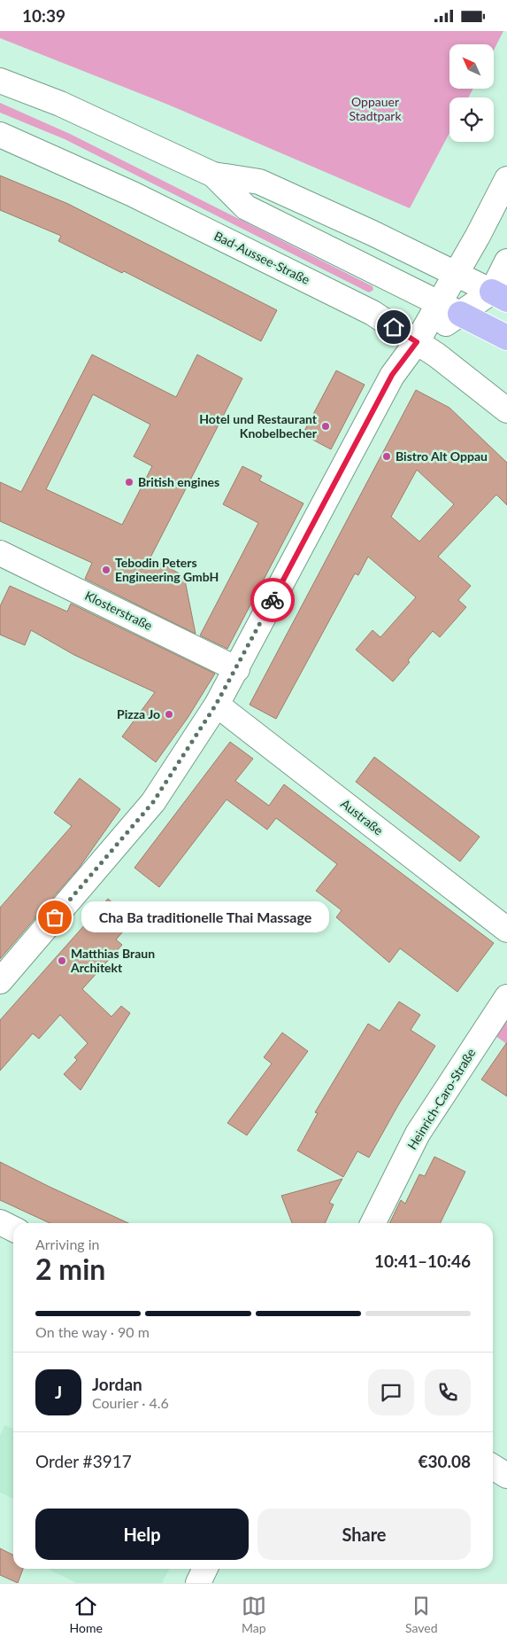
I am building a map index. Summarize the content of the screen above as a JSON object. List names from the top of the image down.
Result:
{
  "streets": {
    "street": [
      "Bad-Aussee-Straße",
      "Klosterstraße",
      "Austraße",
      "Heinrich-Caro-Straße"
    ]
  },
  "parks": ["Oppauer Stadtpark"],
  "places": [
    "Hotel und Restaurant Knobelbecher",
    "Bistro Alt Oppau",
    "British engines",
    "Tebodin Peters Engineering GmbH",
    "Pizza Jo",
    "Cha Ba traditionelle Thai Massage",
    "Matthias Braun Architekt"
  ],
  "north": "top left",
  "page": {
    "status": "10:39",
    "bubble": "Cha Ba traditionelle Thai Massage",
    "heading": ["2 min", "Arriving in", "10:41–10:46"],
    "panel": [
      "Jordan",
      "Courier · 4.6",
      "Order #3917",
      "€30.08"
    ],
    "bar": "On the way · 90 m",
    "round": "J",
    "buttons": ["Help", "Share"],
    "tabs": ["Home", "Map", "Saved"]
  }
}
